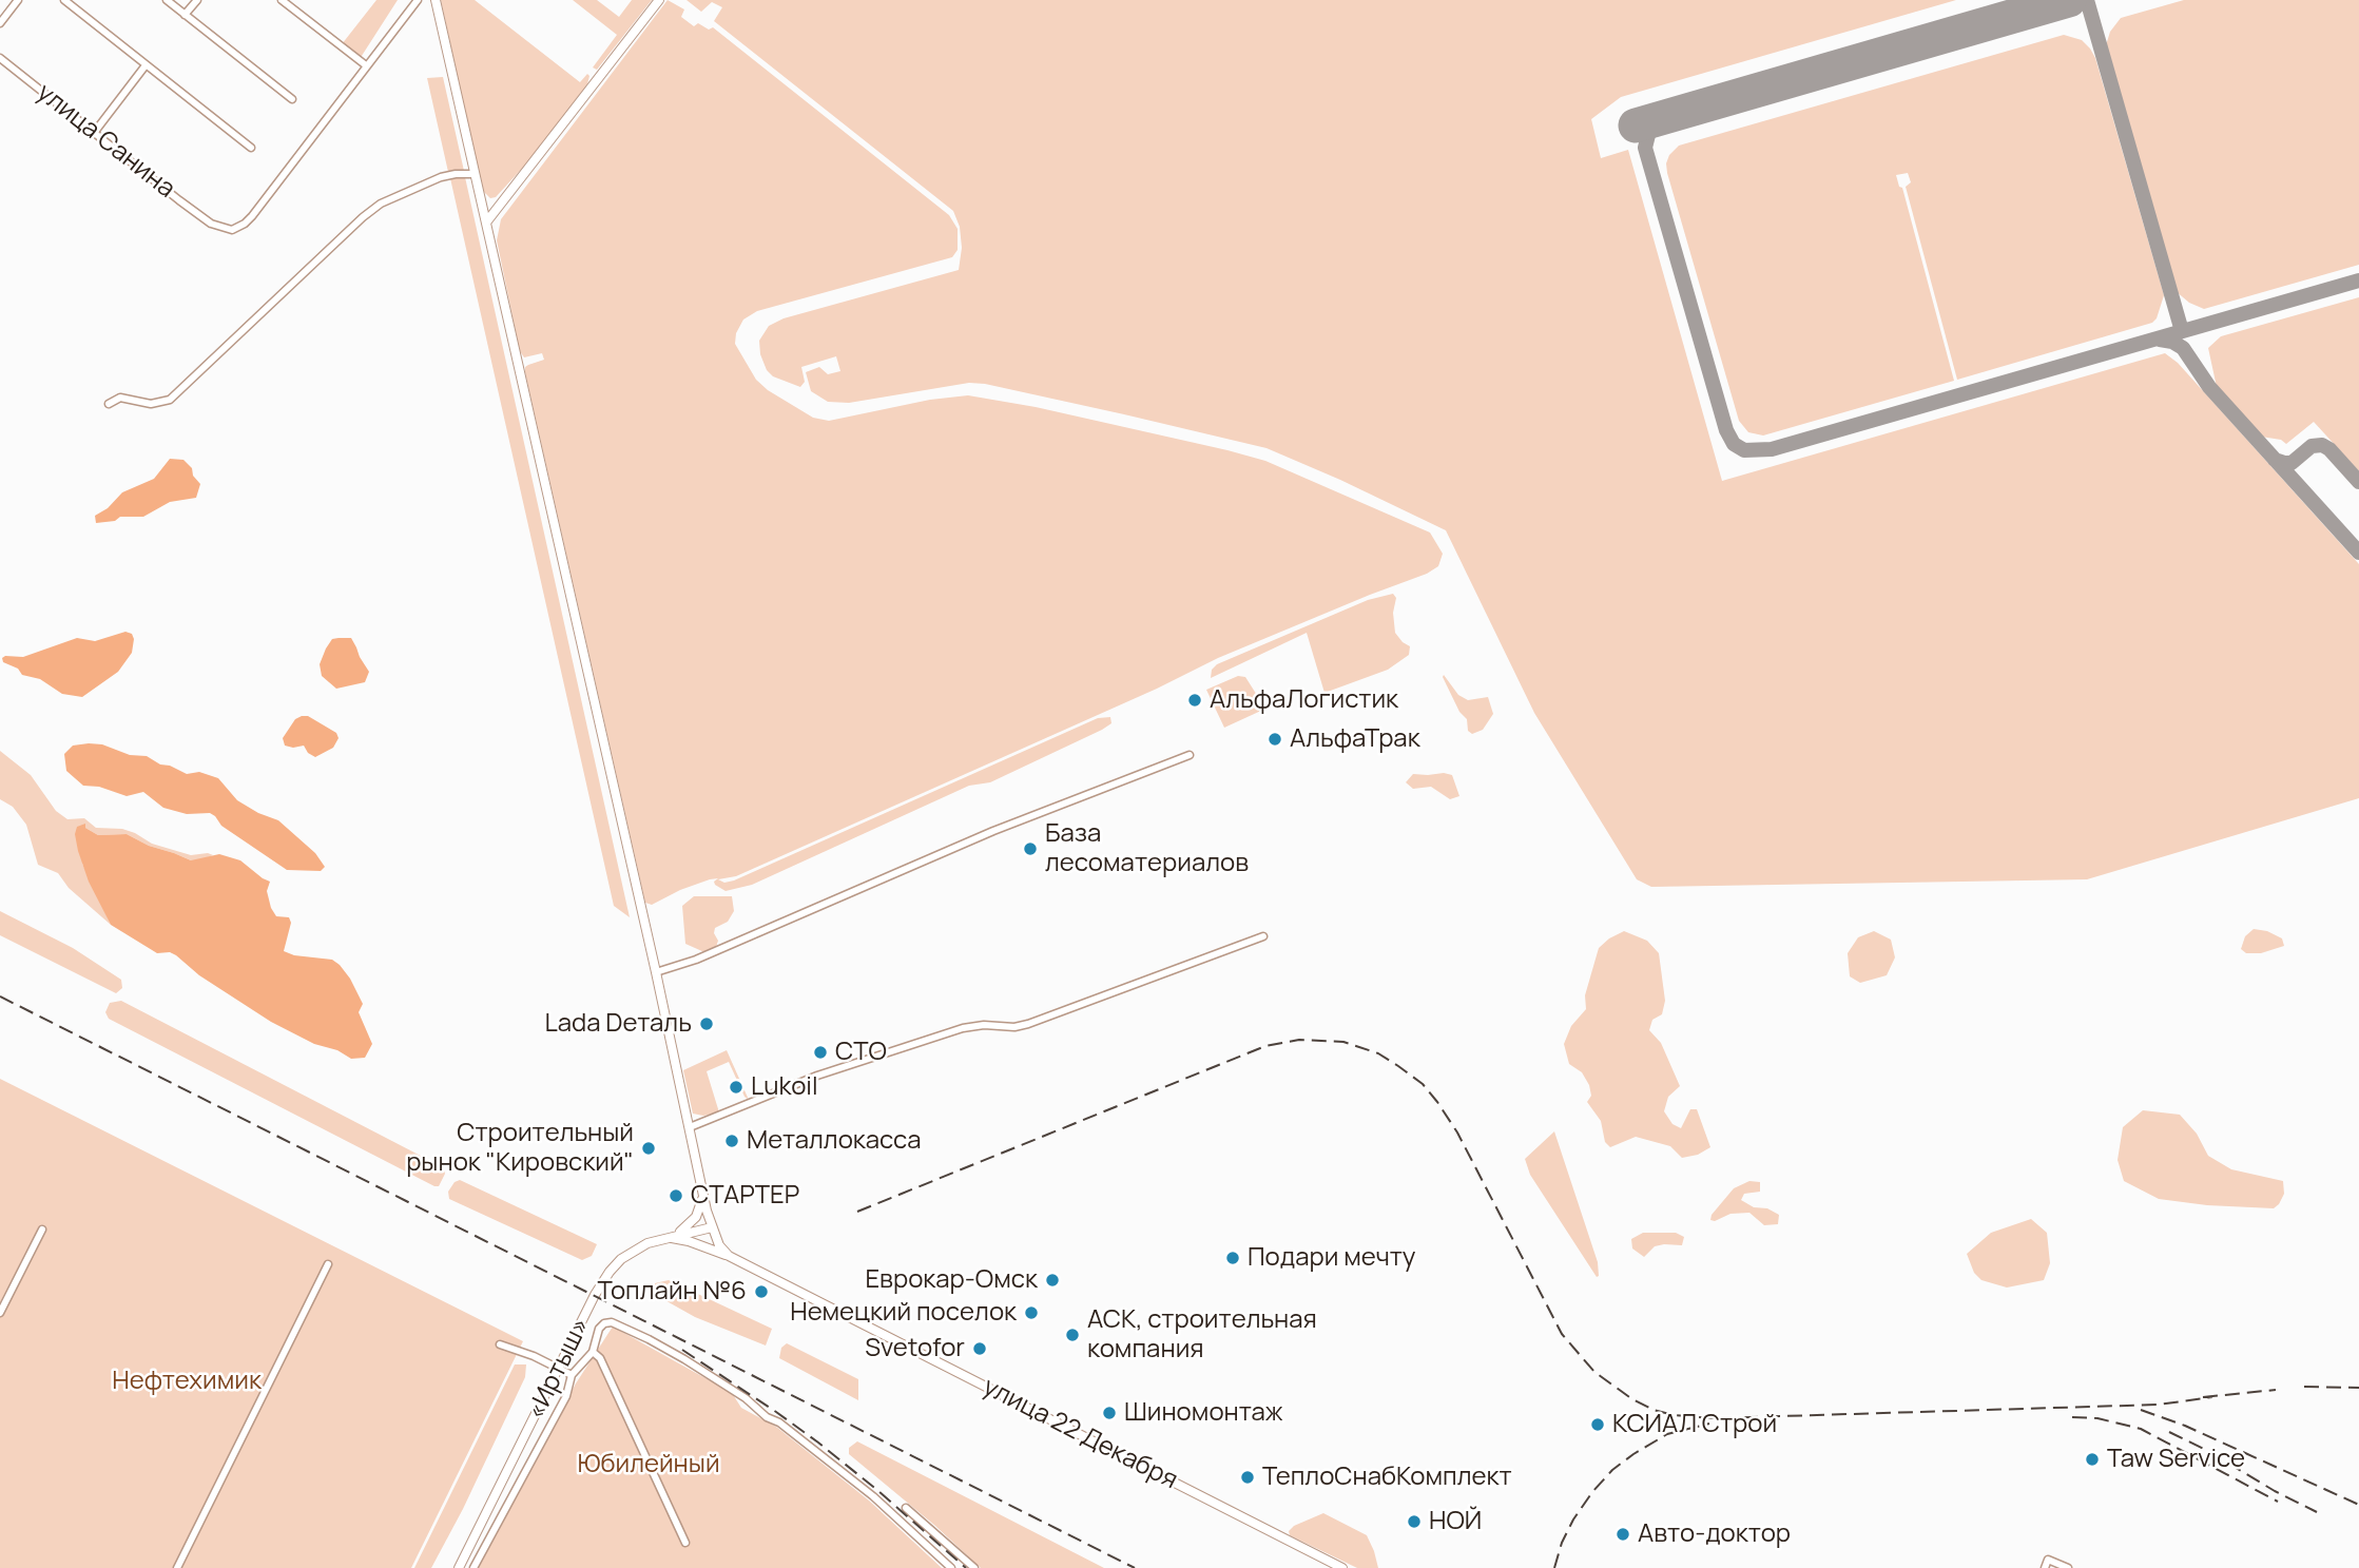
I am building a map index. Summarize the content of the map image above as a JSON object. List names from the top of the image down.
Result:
{
  "streets": {
    "main road": ["«Иртыш»", "улица 22 Декабря"],
    "street": ["улица Санина"]
  },
  "crossings": [
    ["«Иртыш»", "улица 22 Декабря"]
  ],
  "parks": ["Нефтехимик", "Юбилейный"],
  "places": [
    "АльфаЛогистик",
    "АльфаТрак",
    "База лесоматериалов",
    "Lada Dеталь",
    "СТО",
    "Lukoil",
    "Металлокасса",
    "Строительный рынок \"Кировский\"",
    "СТАРТЕР",
    "Подари мечту",
    "Еврокар-Омск",
    "Топлайн №6",
    "Немецкий поселок",
    "АСК, строительная компания",
    "Svetofor",
    "Шиномонтаж",
    "КСИАЛ Строй",
    "Taw Service",
    "ТеплоСнабКомплект",
    "НОЙ",
    "Авто-доктор"
  ]
}
